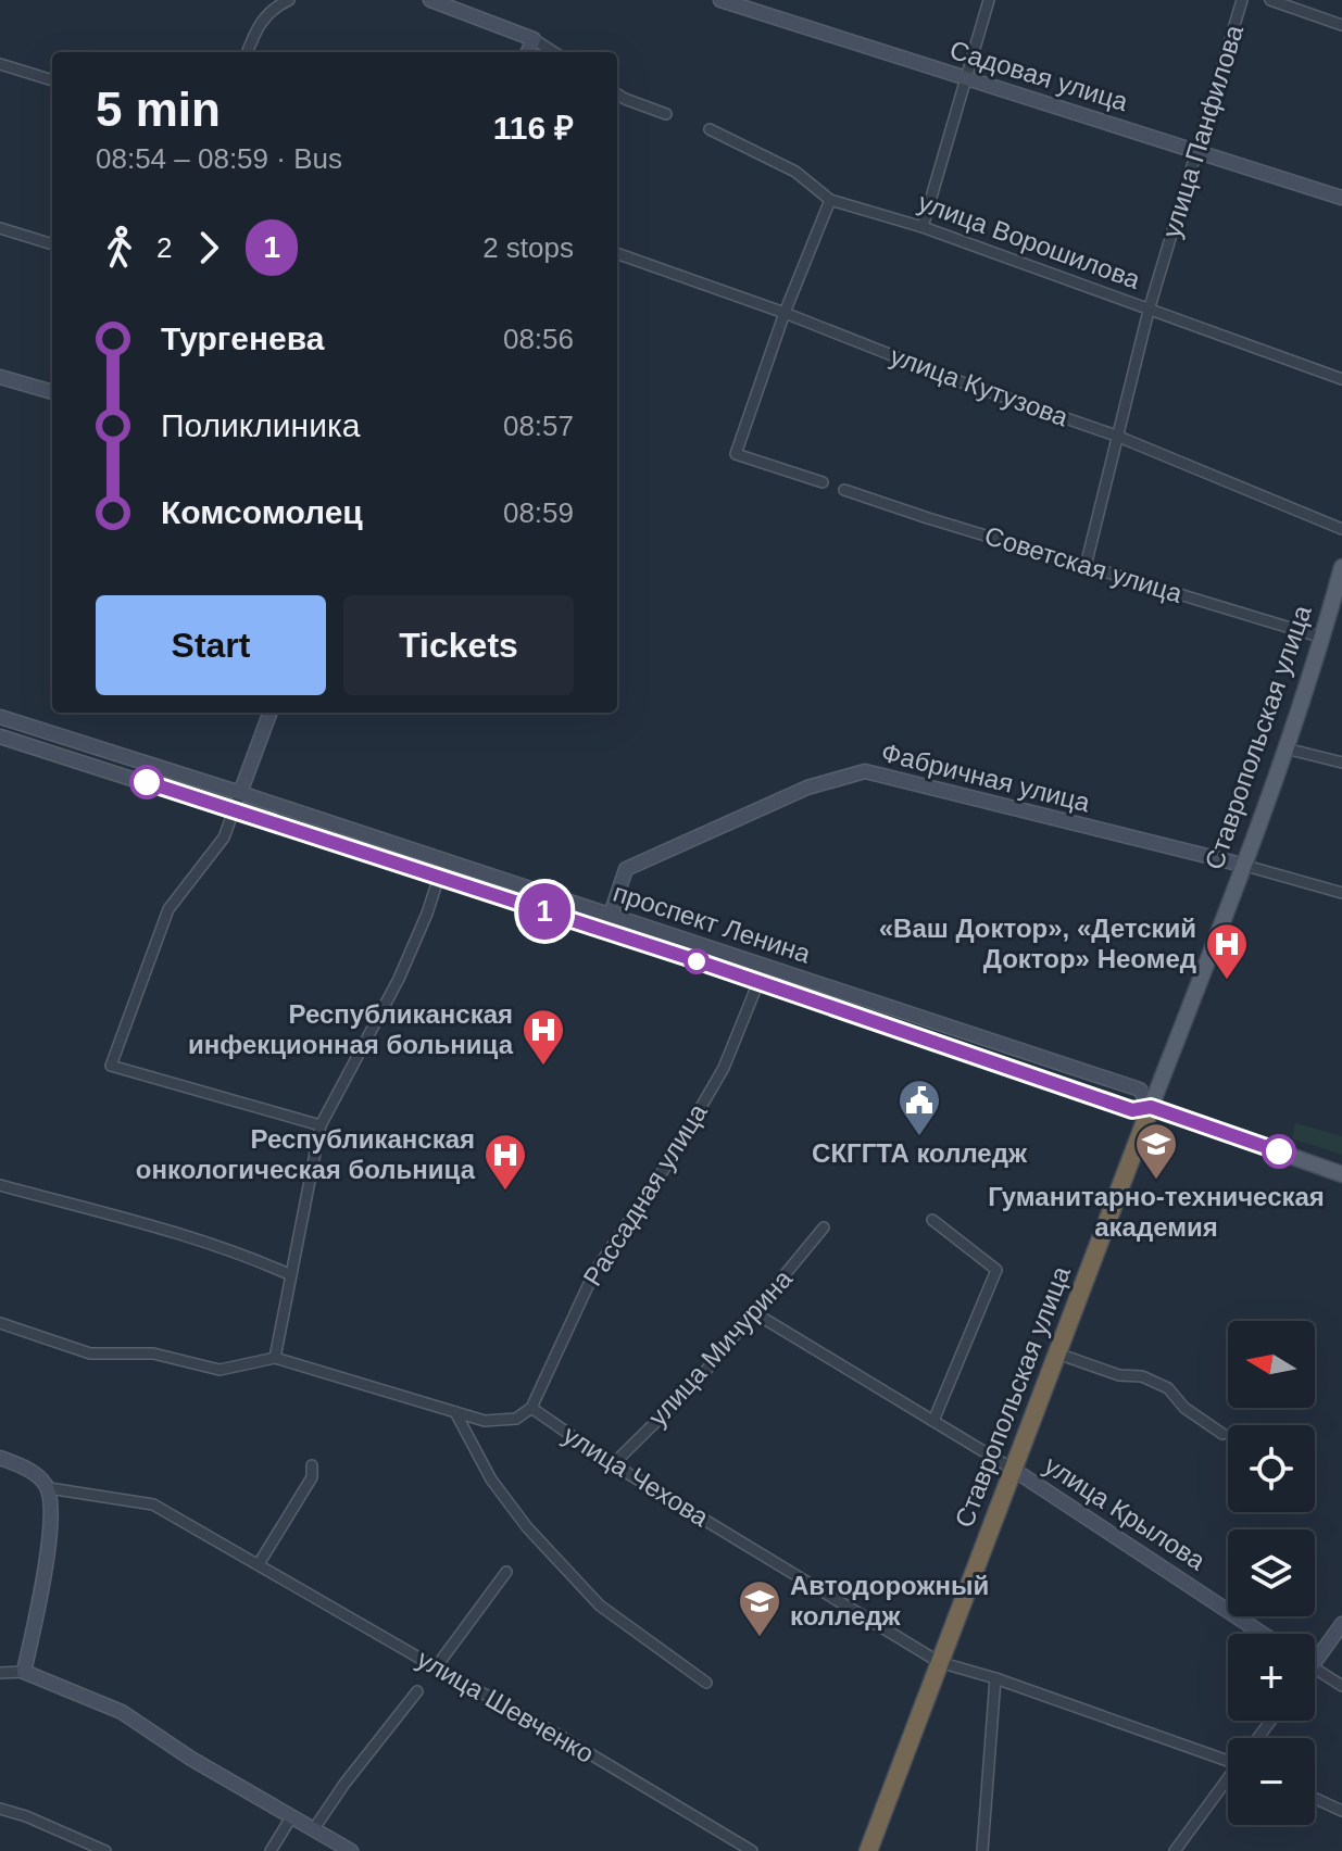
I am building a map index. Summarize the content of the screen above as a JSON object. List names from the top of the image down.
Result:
{
  "streets": {
    "highway": ["Ставропольская улица"],
    "main road": ["проспект Ленина"],
    "street": [
      "Садовая улица",
      "улица Панфилова",
      "улица Ворошилова",
      "улица Кутузова",
      "Советская улица",
      "Фабричная улица",
      "Рассадная улица",
      "улица Мичурина",
      "улица Чехова",
      "улица Крылова",
      "улица Шевченко"
    ]
  },
  "crossings": [
    ["Садовая улица", "улица Панфилова"],
    ["улица Панфилова", "улица Ворошилова"],
    ["улица Панфилова", "улица Кутузова"],
    ["улица Панфилова", "Советская улица"],
    ["Советская улица", "Ставропольская улица"],
    ["Ставропольская улица", "Фабричная улица"],
    ["Ставропольская улица", "проспект Ленина"],
    ["Ставропольская улица", "улица Чехова"],
    ["Ставропольская улица", "улица Крылова"],
    ["Фабричная улица", "проспект Ленина"],
    ["проспект Ленина", "Рассадная улица"],
    ["Рассадная улица", "улица Чехова"],
    ["улица Мичурина", "улица Чехова"],
    ["улица Мичурина", "улица Крылова"]
  ],
  "places": {
    "hospital": ["«Ваш Доктор», «Детский Доктор» Неомед", "Республиканская инфекционная больница", "Республиканская онкологическая больница"],
    "public building": ["СКГГТА колледж"],
    "school or university": ["Гуманитарно-техническая академия", "Автодорожный колледж"]
  },
  "lines": ["bus line 1"],
  "north": "left",
  "page": {
    "on_map": "1",
    "heading": ["5 min", "08:54 – 08:59 · Bus", "116 ₽"],
    "legs": ["2", "1", "2 stops"],
    "list": [
      {
        "name": "Тургенева",
        "value": "08:56"
      },
      {
        "name": "Поликлиника",
        "value": "08:57"
      },
      {
        "name": "Комсомолец",
        "value": "08:59"
      }
    ],
    "buttons": ["Start", "Tickets"],
    "map_buttons": ["+", "−"]
  }
}
